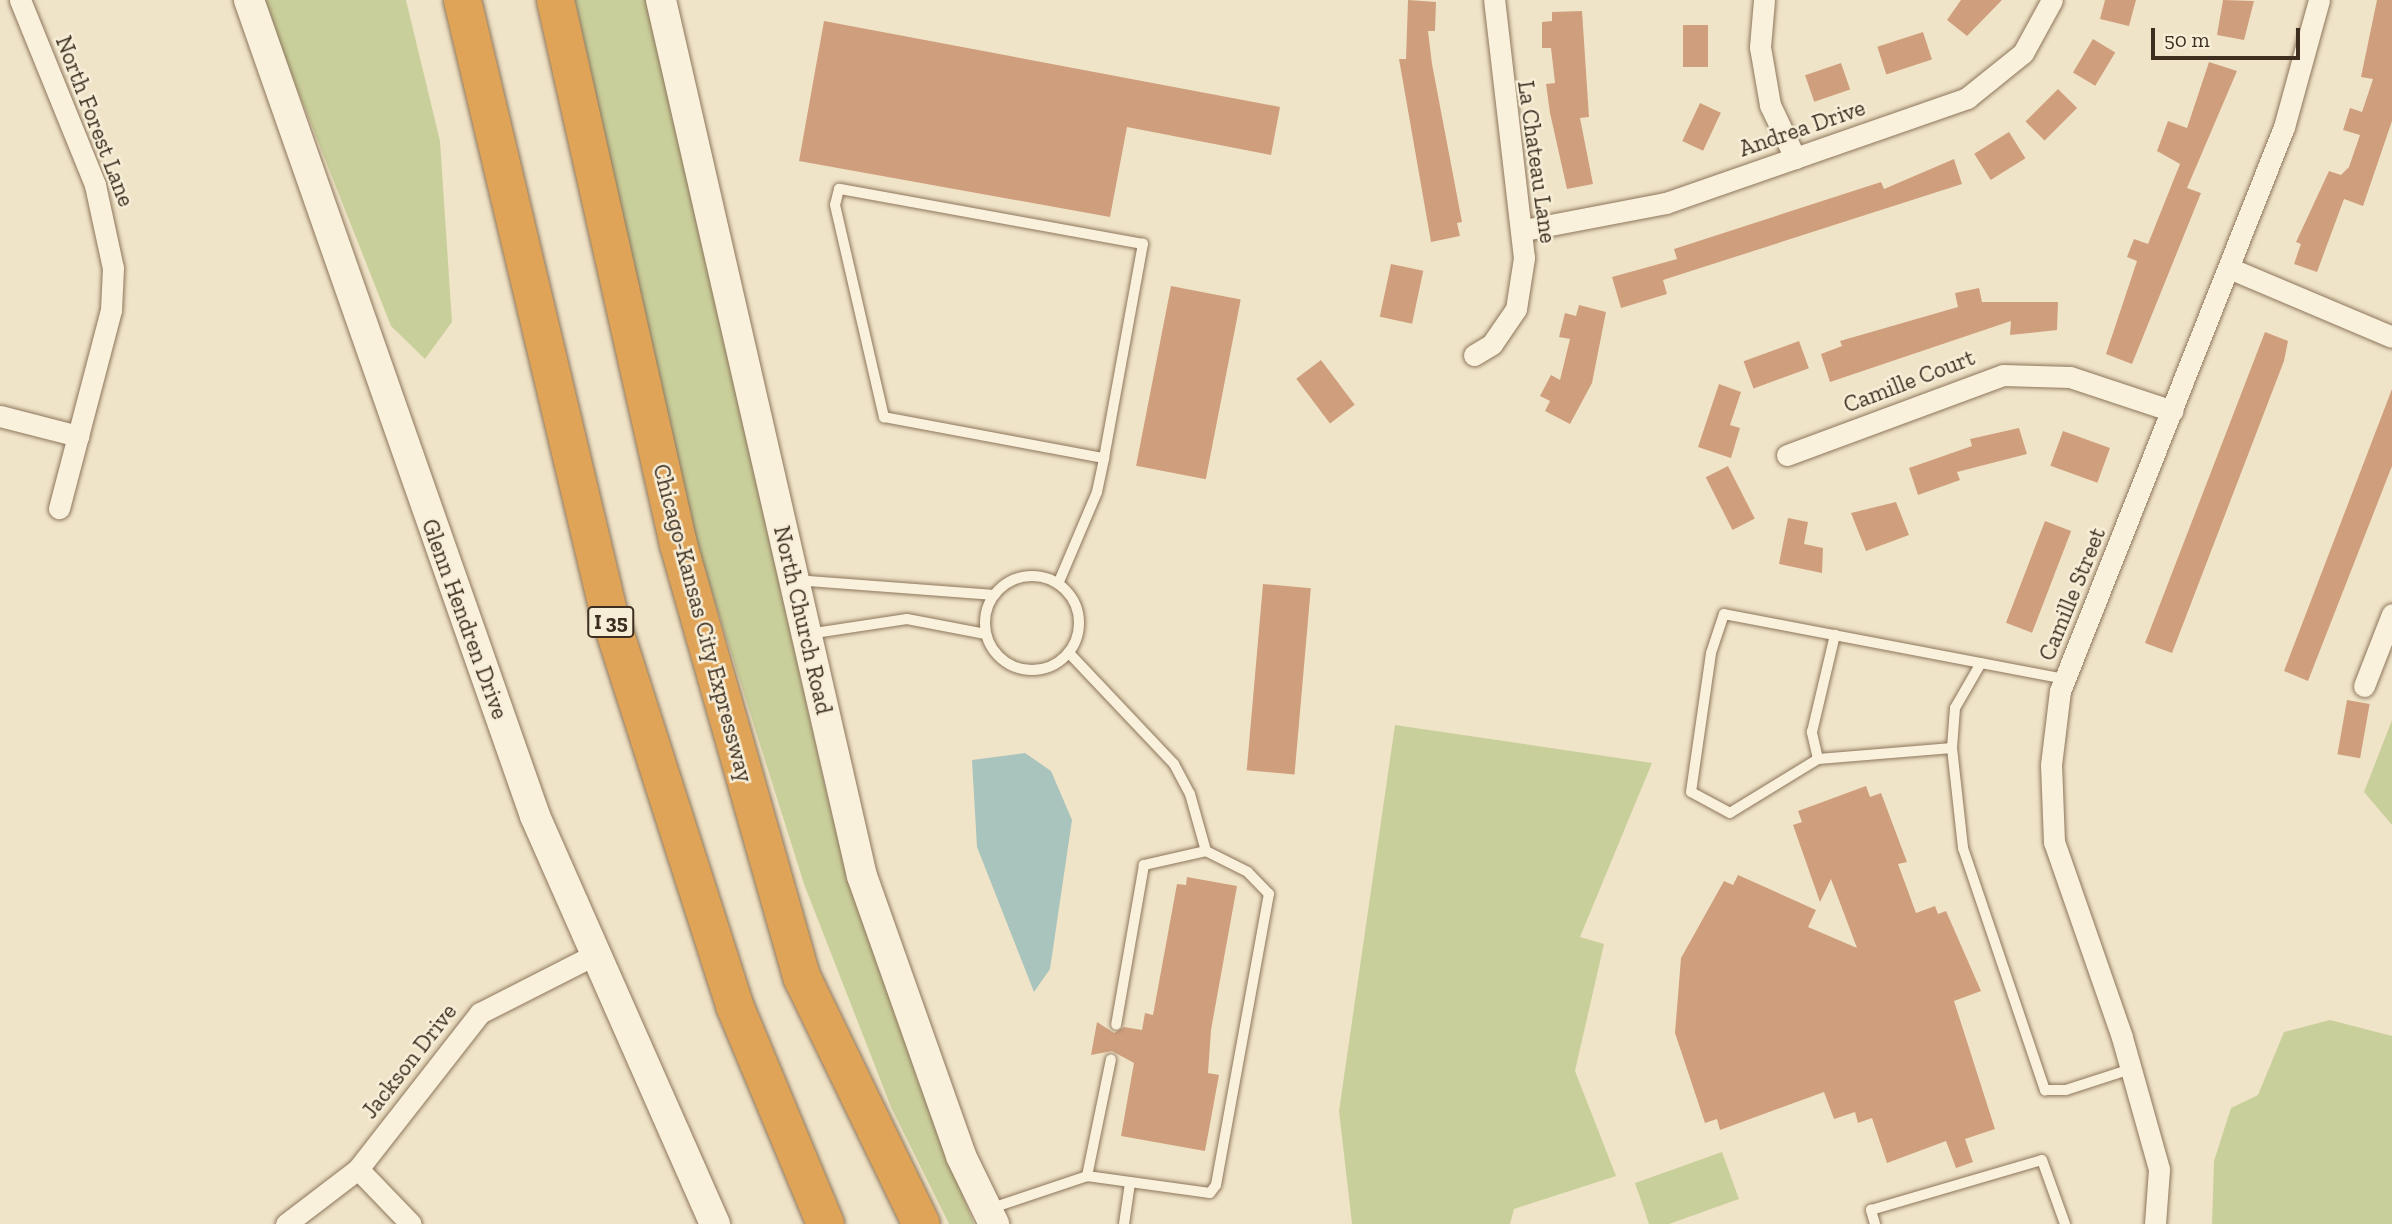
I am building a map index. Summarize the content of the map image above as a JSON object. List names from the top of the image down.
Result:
{
  "streets": {
    "highway": ["I 35", "Chicago-Kansas City Expressway"],
    "street": [
      "North Forest Lane",
      "Andrea Drive",
      "La Chateau Lane",
      "Camille Court",
      "Camille Street",
      "Glenn Hendren Drive",
      "North Church Road",
      "Jackson Drive"
    ]
  },
  "crossings": [
    ["Andrea Drive", "La Chateau Lane"],
    ["Camille Court", "Camille Street"],
    ["Glenn Hendren Drive", "Jackson Drive"]
  ],
  "scale_bar": "50 m"
}
